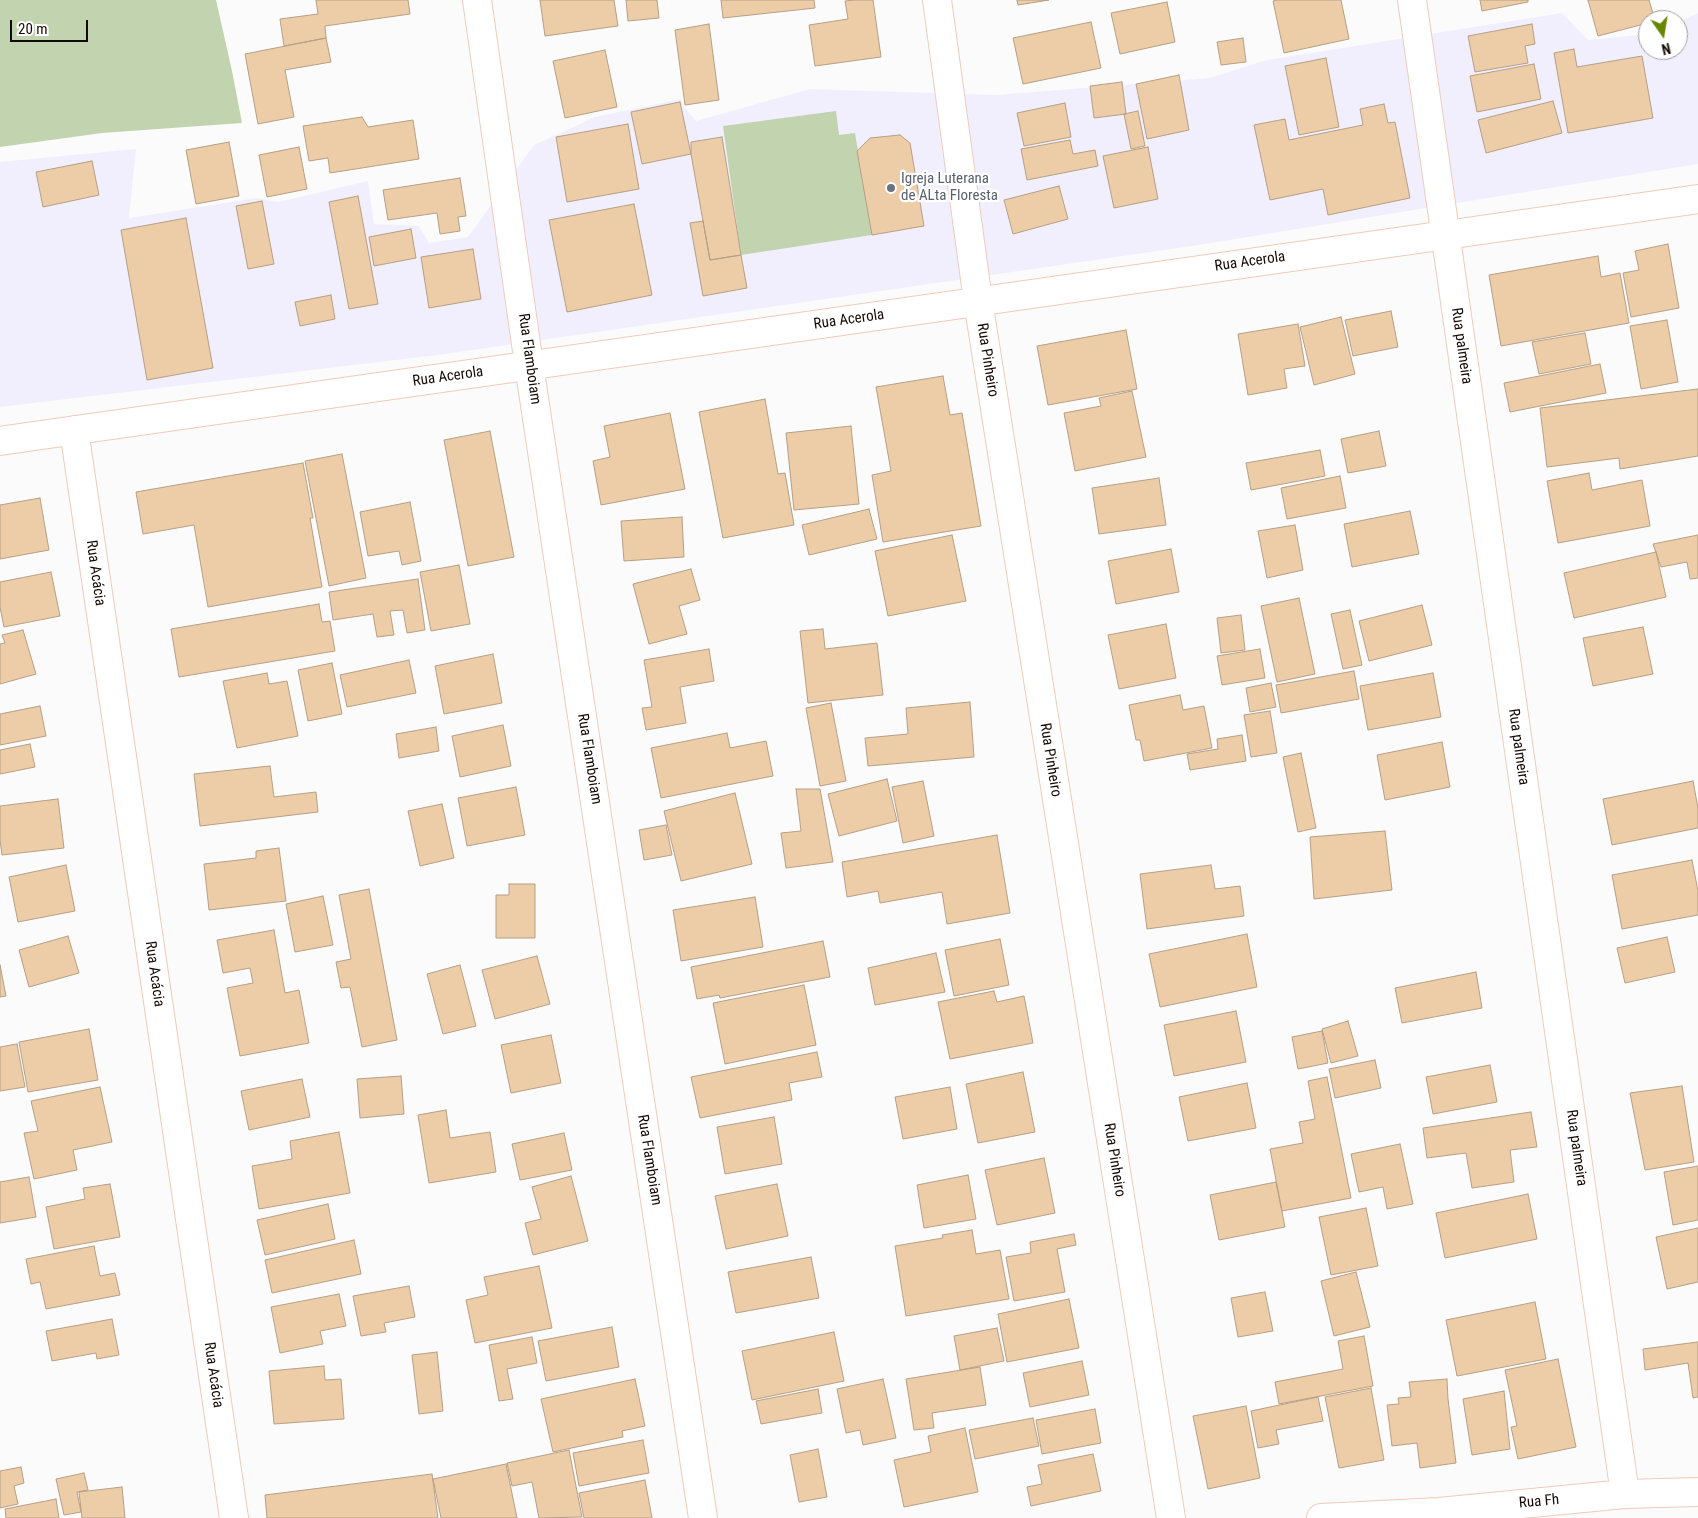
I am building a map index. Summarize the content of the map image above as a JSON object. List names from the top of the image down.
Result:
{
  "streets": {
    "street": [
      "Rua Acerola",
      "Rua palmeira",
      "Rua Flamboiam",
      "Rua Pinheiro",
      "Rua Acácia",
      "Rua Fh"
    ]
  },
  "crossings": [
    ["Rua Acerola", "Rua palmeira"],
    ["Rua Acerola", "Rua Flamboiam"],
    ["Rua Acerola", "Rua Pinheiro"],
    ["Rua Acerola", "Rua Acácia"],
    ["Rua palmeira", "Rua Fh"]
  ],
  "places": ["Igreja Luterana de ALta Floresta"],
  "scale_bar": "20 m",
  "north": "bottom"
}
